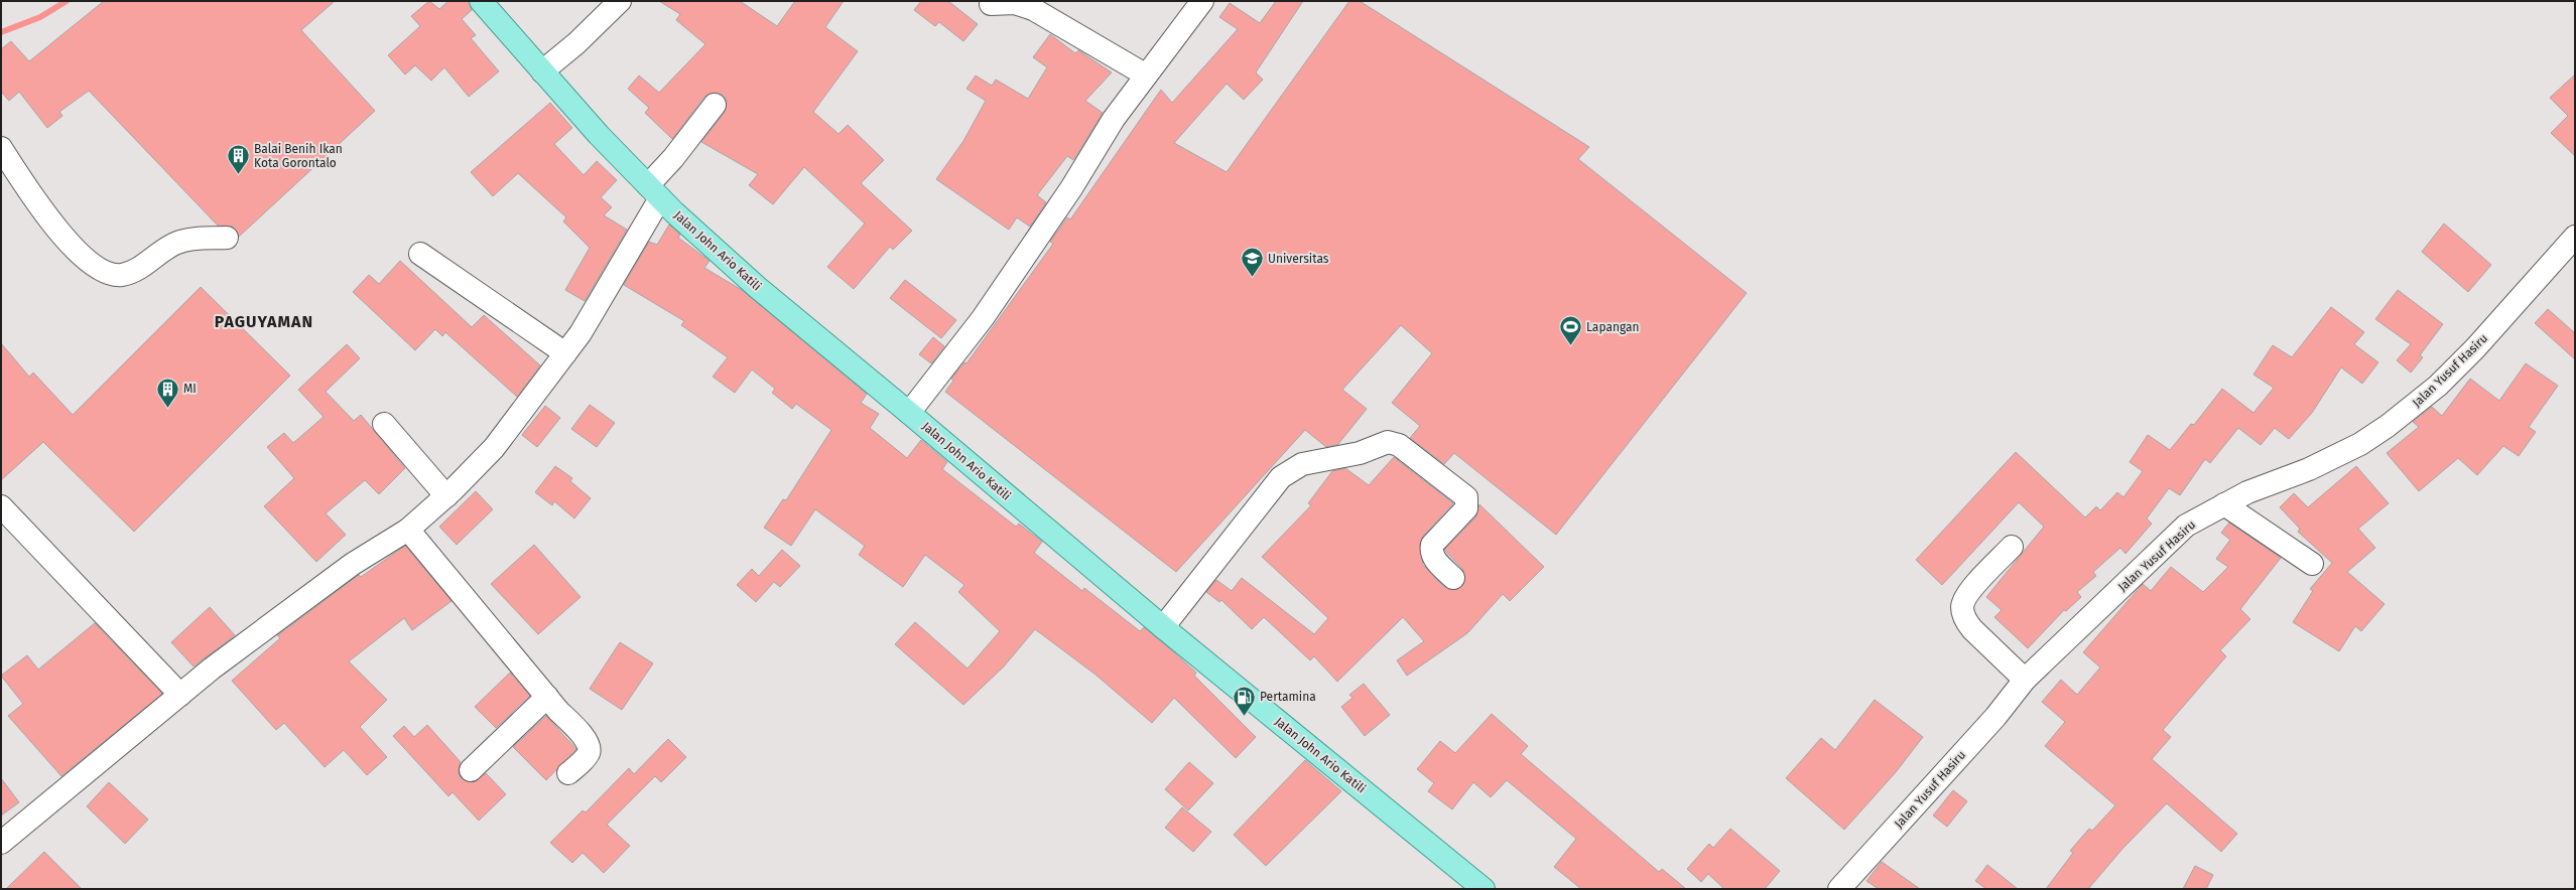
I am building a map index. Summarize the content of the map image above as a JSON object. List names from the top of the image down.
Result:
{
  "streets": {
    "main road": ["Jalan John Ario Katili"],
    "street": ["Jalan Yusuf Hasiru"]
  },
  "districts": ["PAGUYAMAN"],
  "places": {
    "building": ["Balai Benih Ikan Kota Gorontalo", "MI"],
    "school or university": ["Universitas"],
    "sports": ["Lapangan"],
    "fuel station": ["Pertamina"]
  }
}
